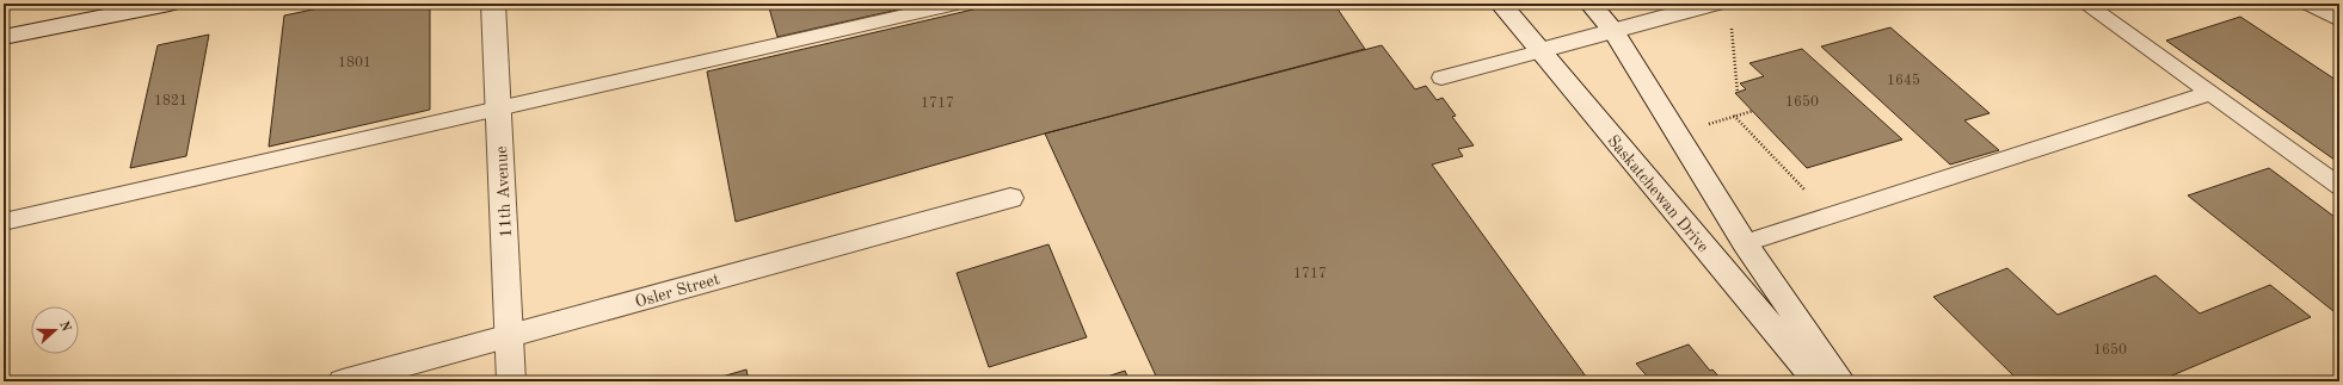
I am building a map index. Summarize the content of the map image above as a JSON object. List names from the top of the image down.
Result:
{
  "streets": {
    "street": ["11th Avenue", "Saskatchewan Drive", "Osler Street"]
  },
  "crossings": [
    ["11th Avenue", "Osler Street"]
  ],
  "house_numbers": [
    "1801",
    "1645",
    "1821",
    "1650",
    "1717",
    "1717",
    "1650"
  ],
  "north": "right"
}
